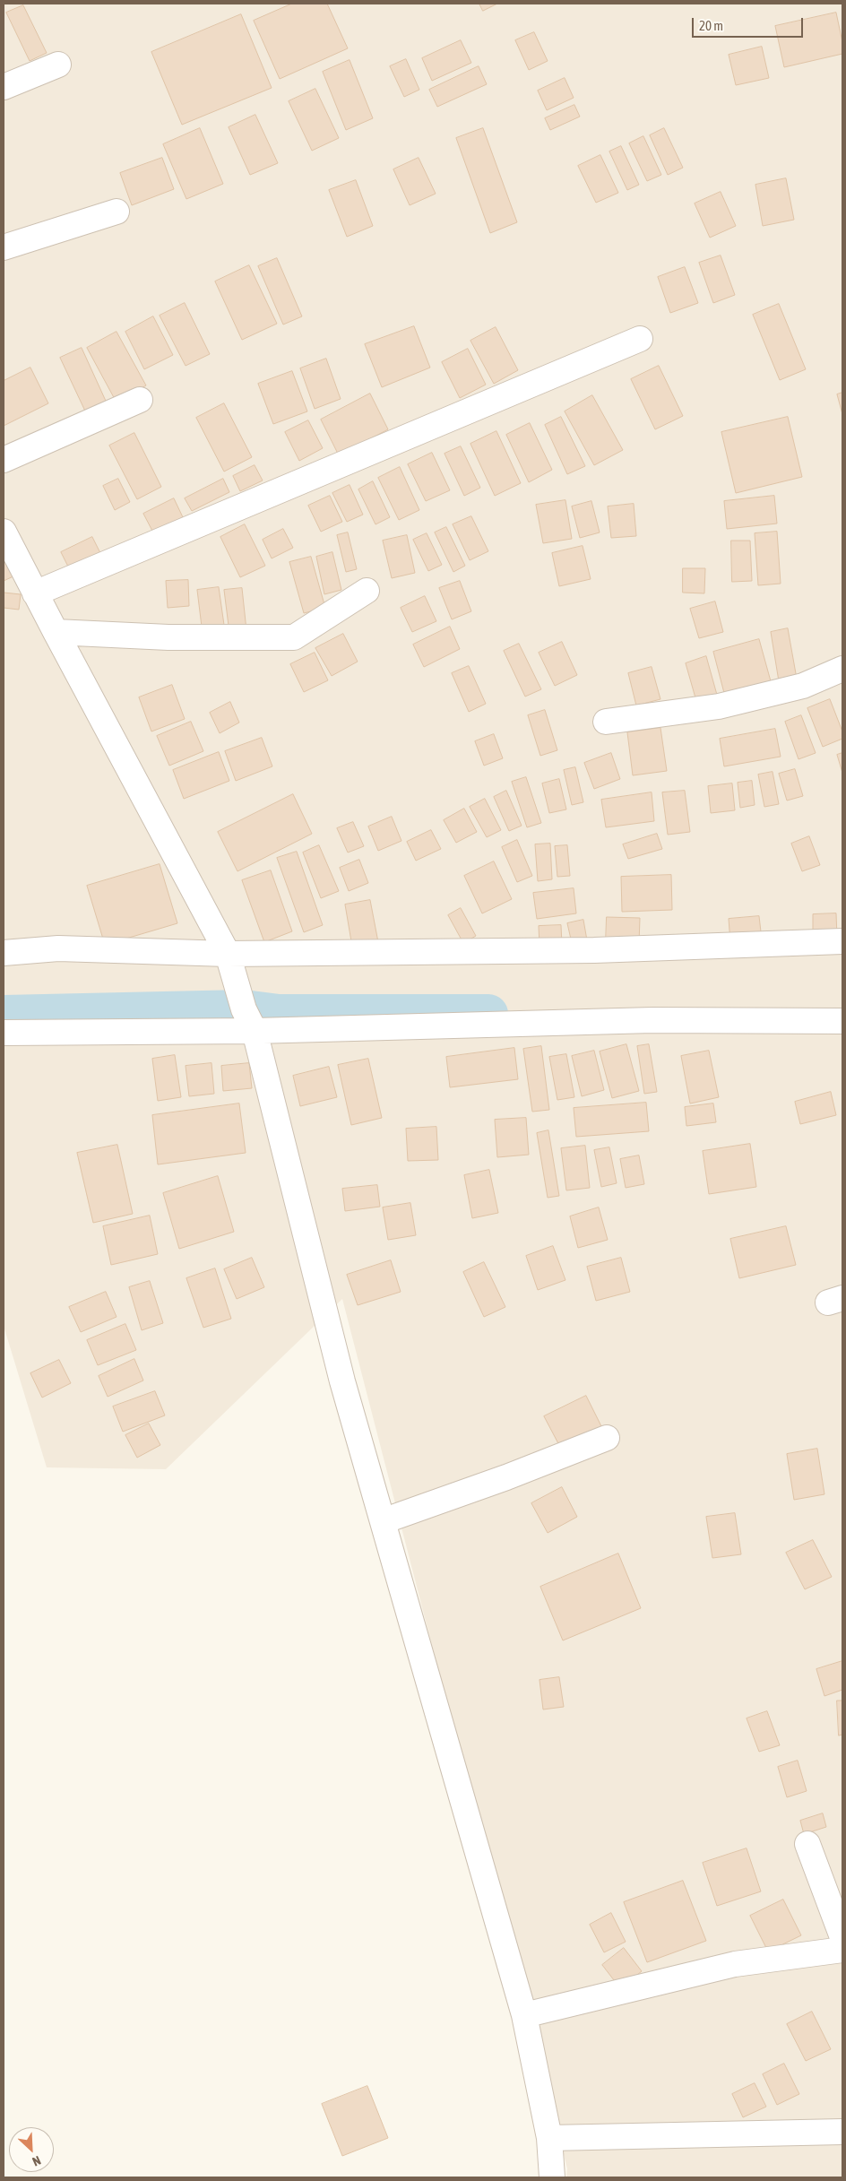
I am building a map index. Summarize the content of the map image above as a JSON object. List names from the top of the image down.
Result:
{
  "scale_bar": "20 m",
  "north": "bottom right"
}
